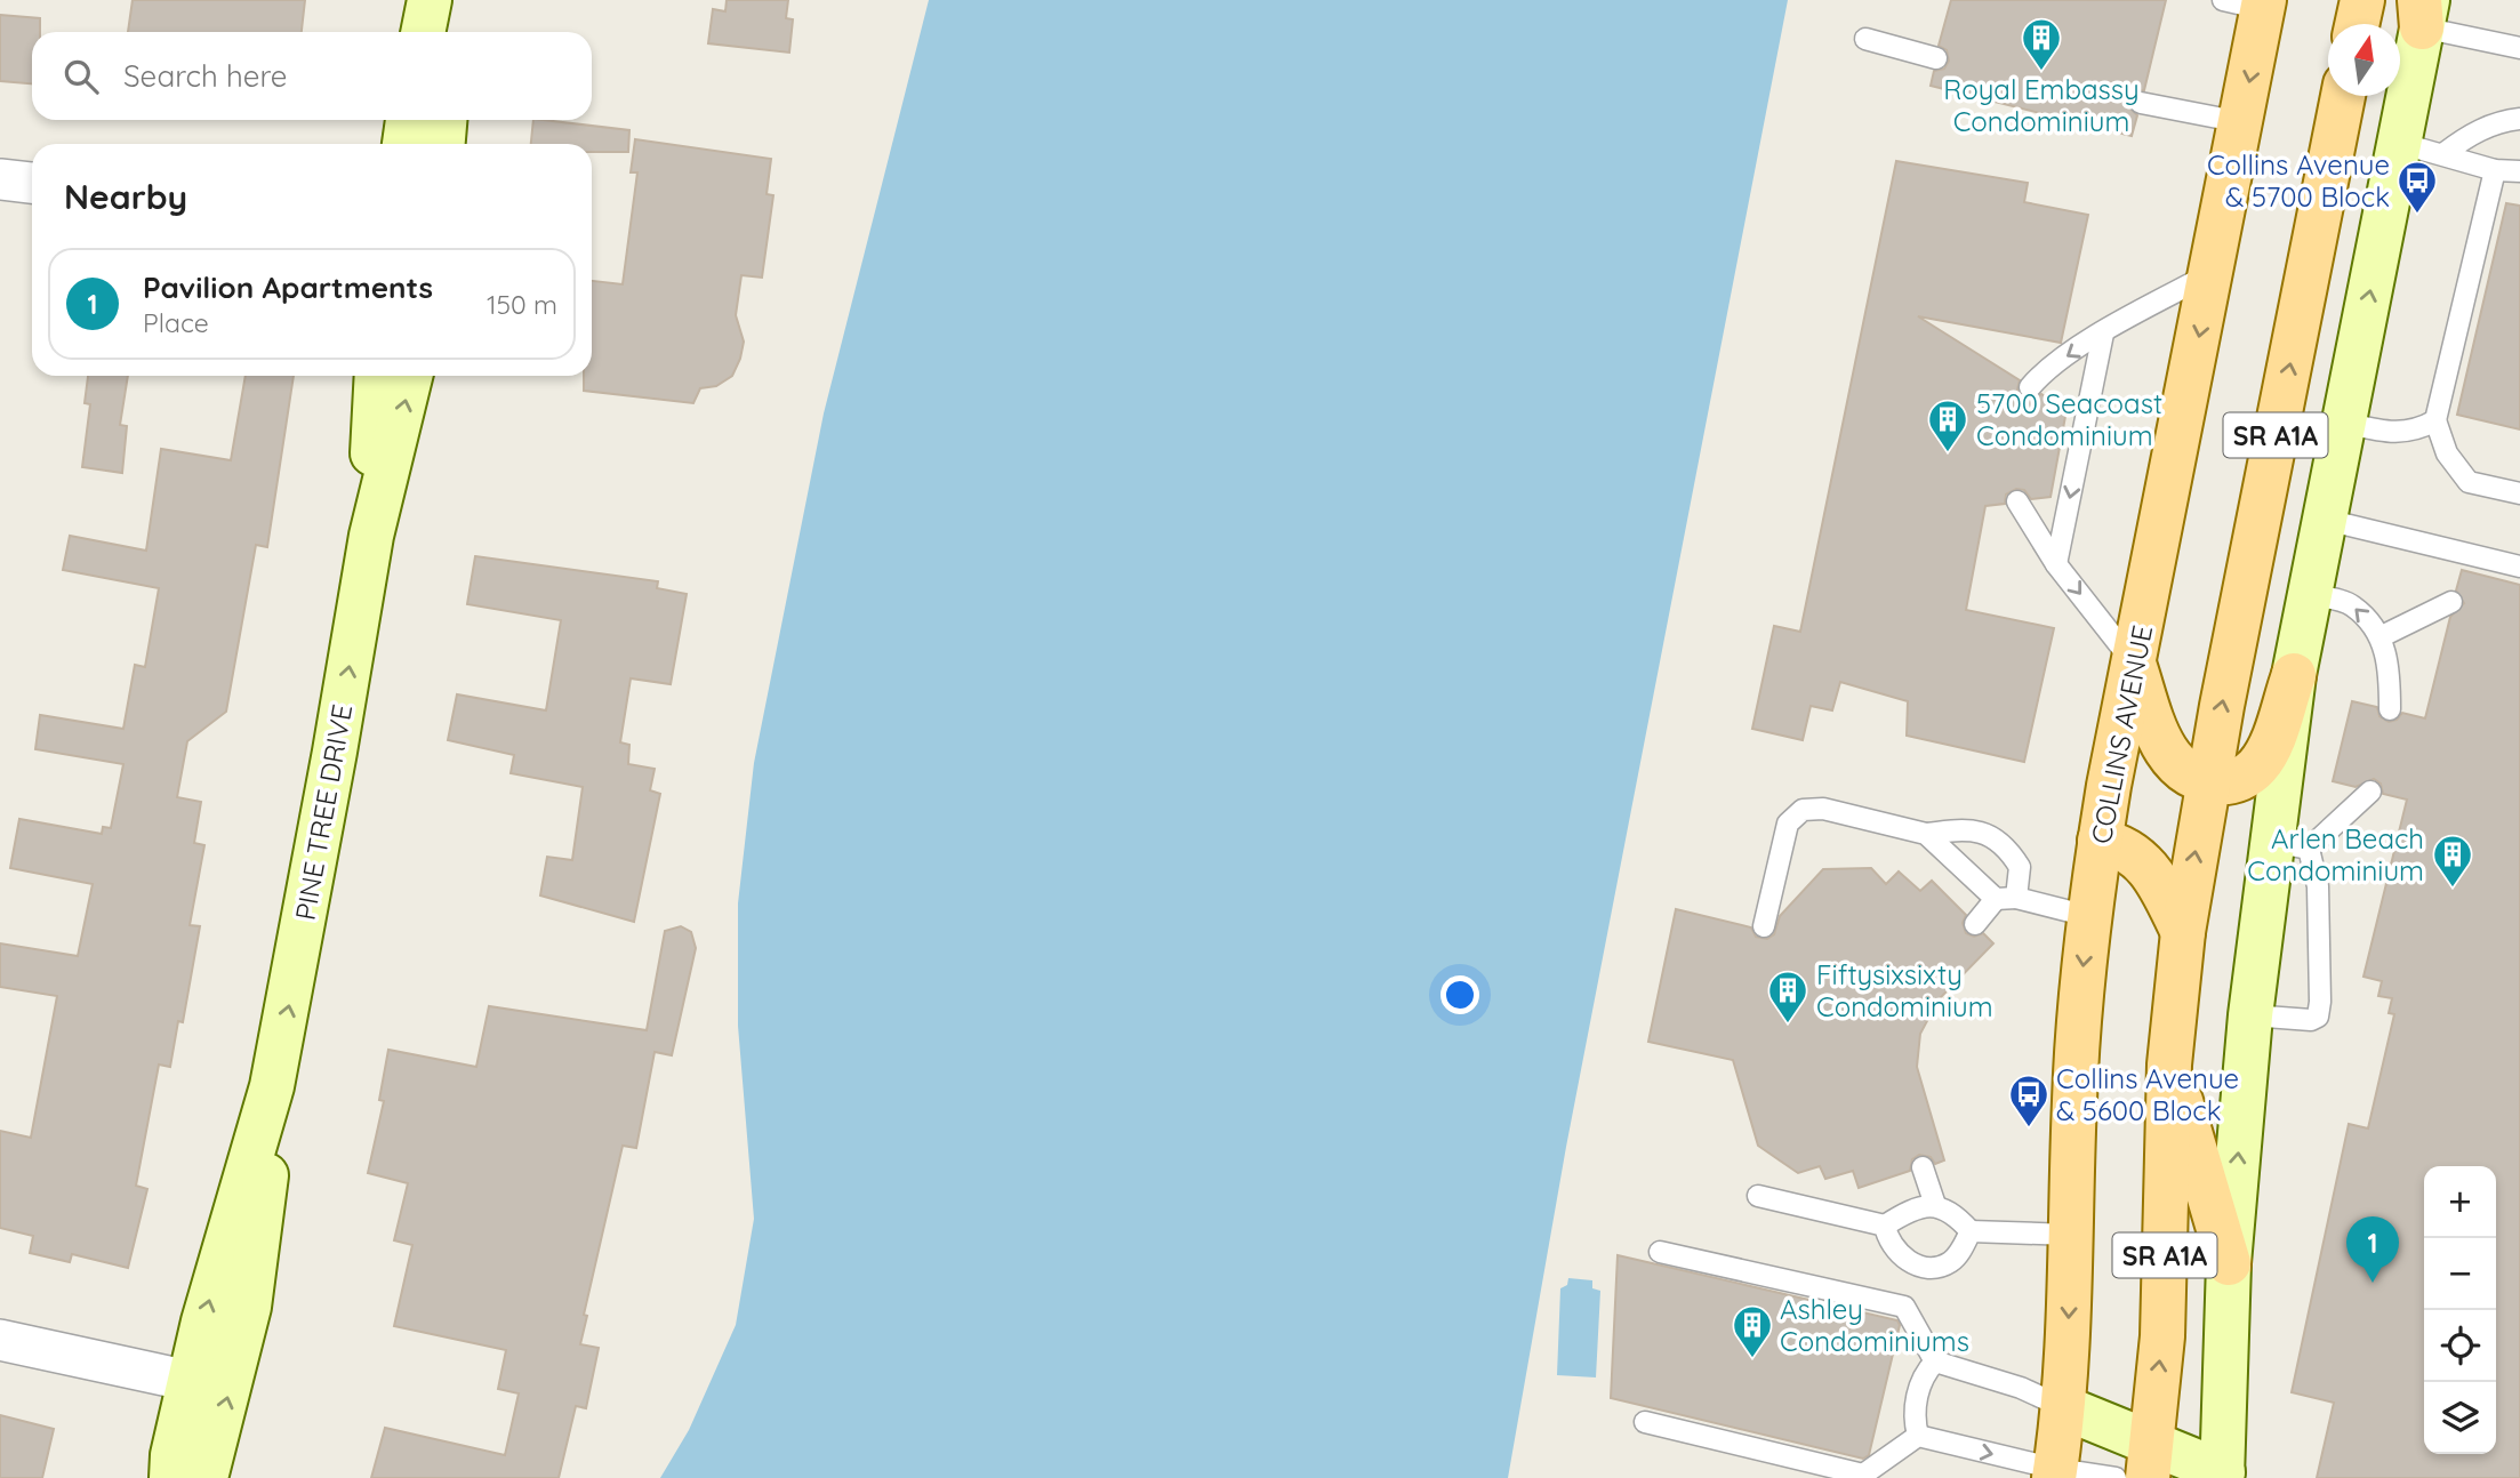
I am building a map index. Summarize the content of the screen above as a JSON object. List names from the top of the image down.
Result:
{
  "streets": {
    "main road": ["SR A1A", "COLLINS AVENUE", "PINE TREE DRIVE"]
  },
  "one_way": ["PINE TREE DRIVE"],
  "places": {
    "building": [
      "Royal Embassy Condominium",
      "5700 Seacoast Condominium",
      "Arlen Beach Condominium",
      "Fiftysixsixty Condominium",
      "Ashley Condominiums"
    ],
    "bus stop": ["Collins Avenue & 5700 Block", "Collins Avenue & 5600 Block"]
  },
  "north": "top",
  "page": {
    "search": "Search here",
    "heading": "Nearby",
    "list": [
      {
        "mark": "1",
        "name": "Pavilion Apartments",
        "note": "Place",
        "value": "150 m"
      }
    ],
    "map_buttons": ["+", "−"],
    "pins": "1"
  }
}
